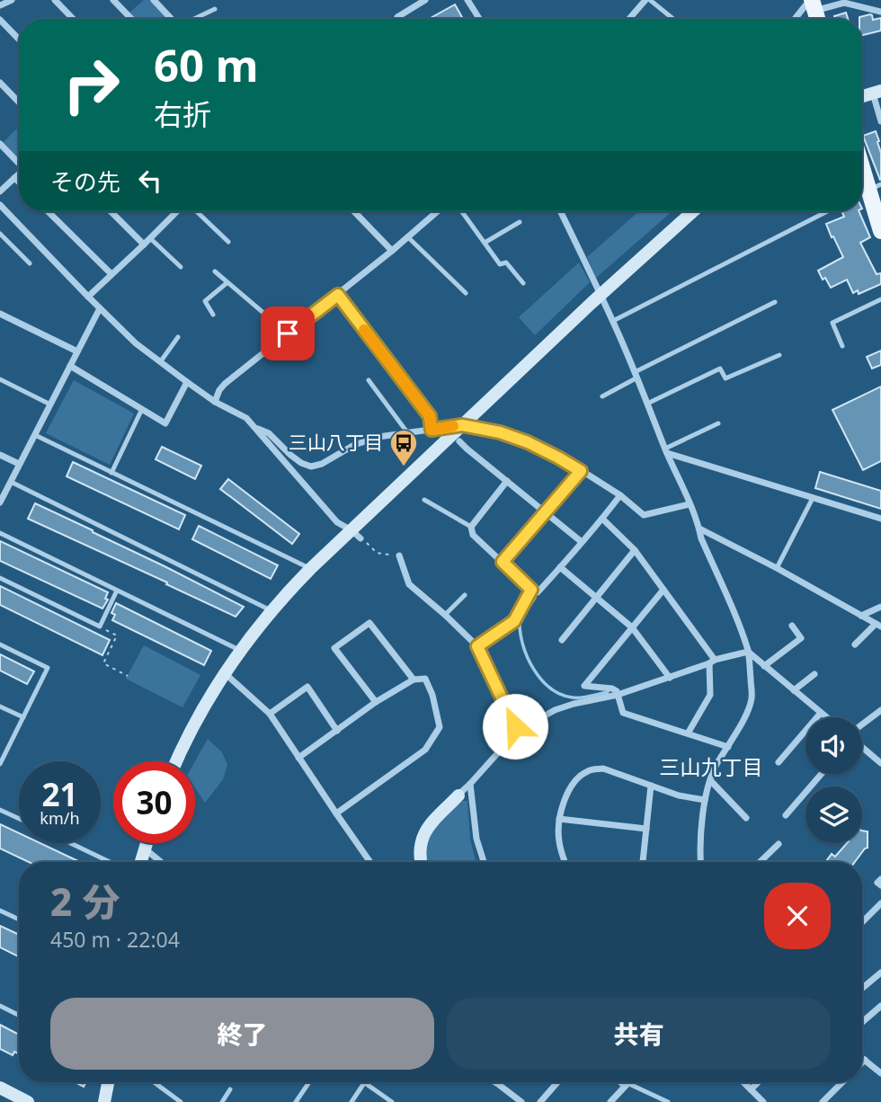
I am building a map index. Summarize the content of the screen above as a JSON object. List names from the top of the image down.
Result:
{
  "districts": ["三山九丁目"],
  "places": {
    "bus stop": ["三山八丁目"]
  },
  "page": {
    "turn": ["60 m", "右折"],
    "then": "その先",
    "speed": "21 km/h",
    "limit": "30",
    "heading": ["2 分", "450 m · 22:04"],
    "buttons": ["終了", "共有"]
  }
}
